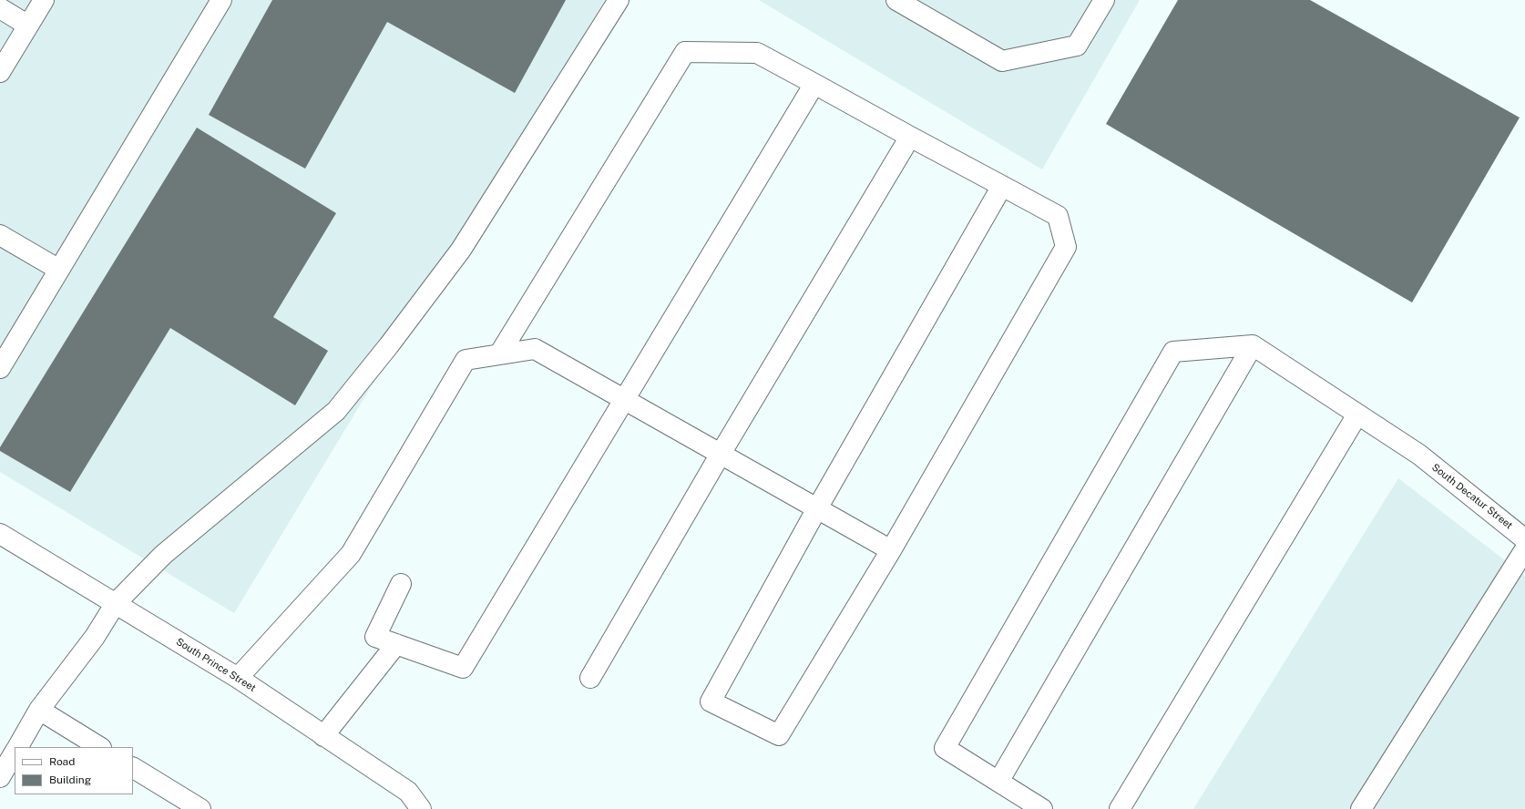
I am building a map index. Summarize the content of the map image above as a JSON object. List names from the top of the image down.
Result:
{
  "streets": {
    "street": ["South Decatur Street", "South Prince Street"]
  },
  "legend": ["Road", "Building"]
}
